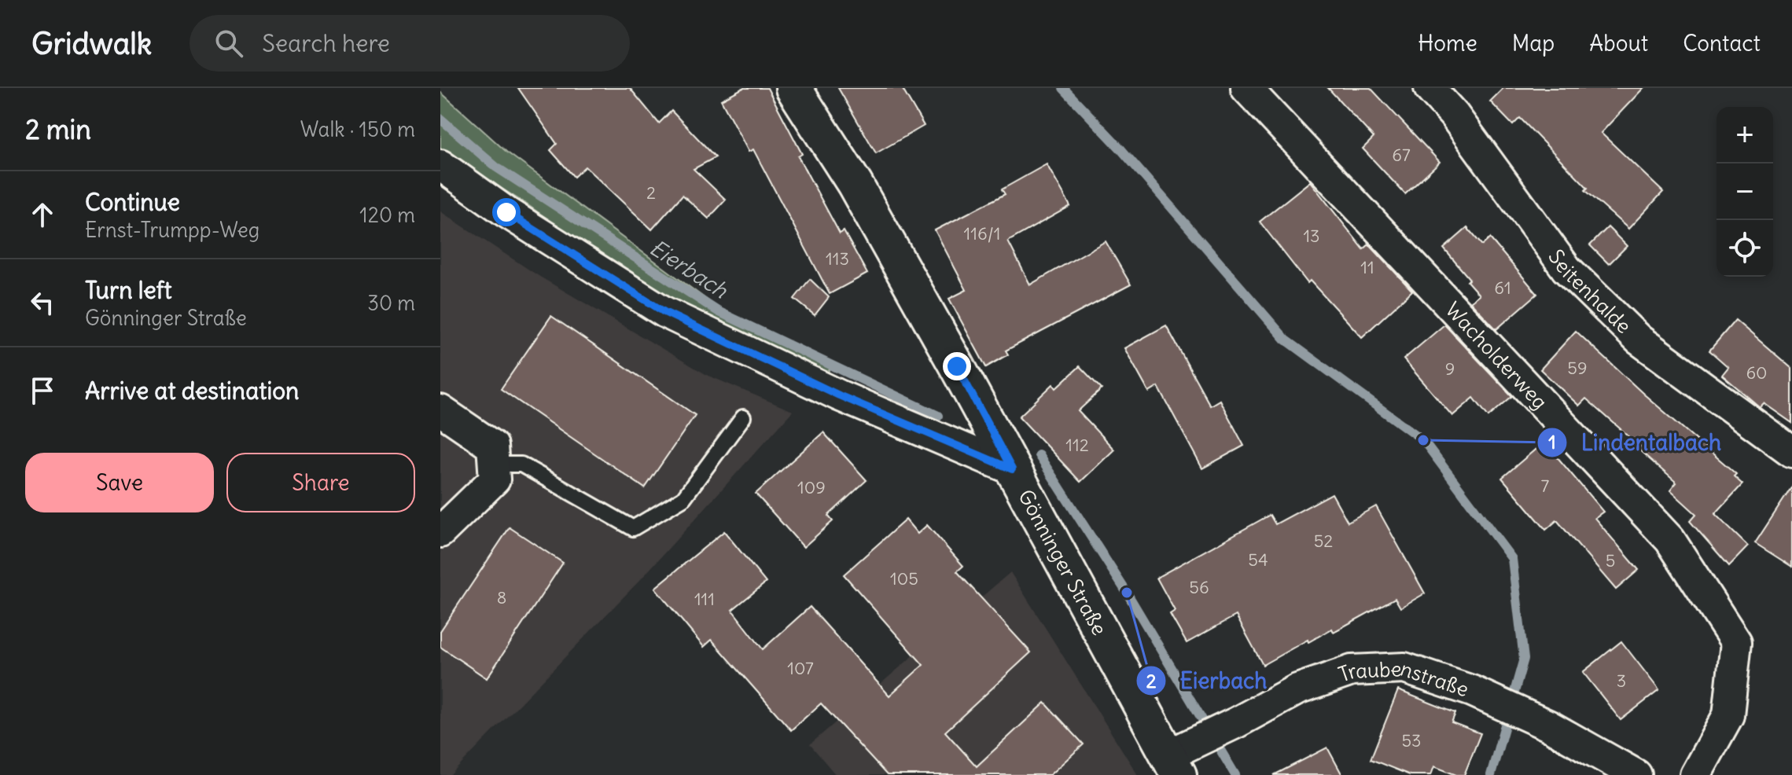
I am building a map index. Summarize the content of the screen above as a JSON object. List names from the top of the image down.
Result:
{
  "streets": {
    "street": [
      "Seitenhalde",
      "Wacholderweg",
      "Gönninger Straße",
      "Traubenstraße"
    ]
  },
  "crossings": [
    ["Gönninger Straße", "Traubenstraße"]
  ],
  "water": ["Eierbach"],
  "places": ["Lindentalbach", "Eierbach"],
  "house_numbers": [
    "67",
    "2",
    "116/1",
    "13",
    "113",
    "11",
    "61",
    "59",
    "9",
    "60",
    "112",
    "7",
    "109",
    "52",
    "54",
    "5",
    "105",
    "56",
    "8",
    "111",
    "107",
    "3",
    "53"
  ],
  "page": {
    "header": "Gridwalk",
    "search": "Search here",
    "nav": [
      "Home",
      "Map",
      "About",
      "Contact"
    ],
    "heading": ["2 min", "Walk · 150 m"],
    "map_buttons": ["+", "−"],
    "list": [
      ["Continue", "Ernst-Trumpp-Weg", "120 m"],
      ["Turn left", "Gönninger Straße", "30 m"],
      "Arrive at destination"
    ],
    "buttons": ["Save", "Share"]
  }
}
